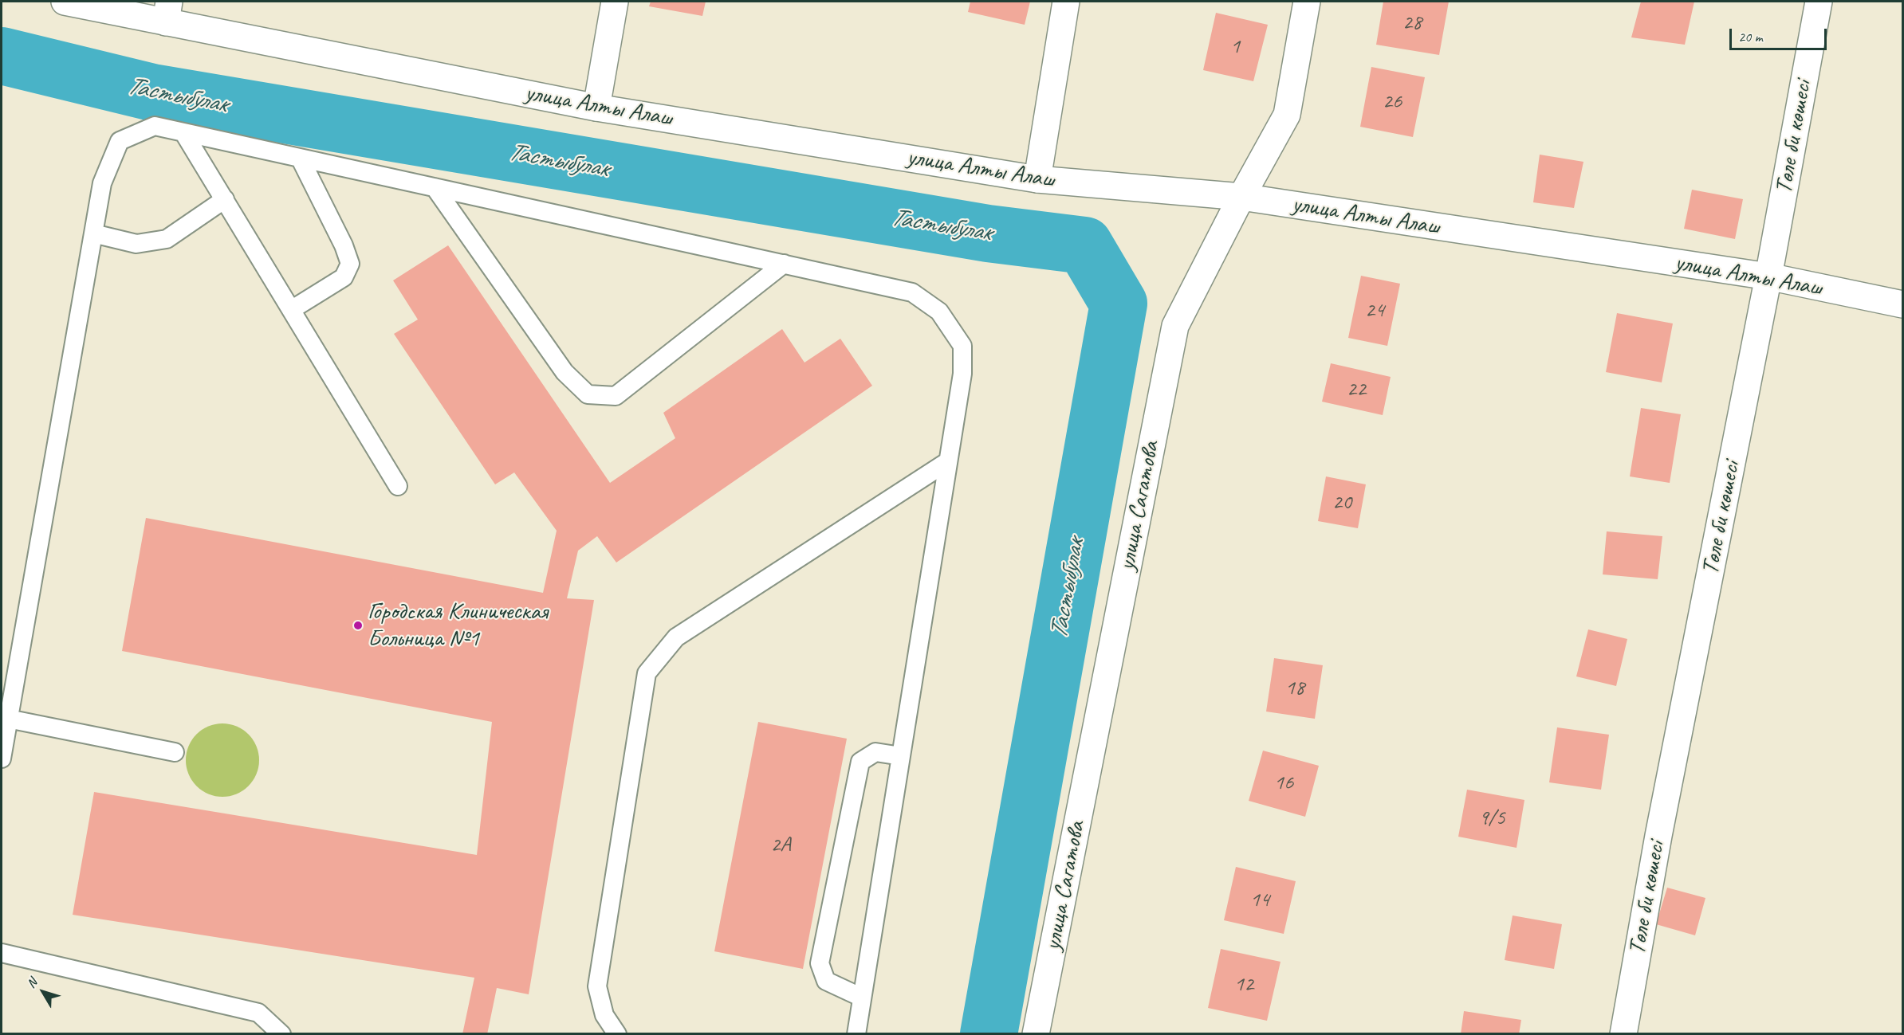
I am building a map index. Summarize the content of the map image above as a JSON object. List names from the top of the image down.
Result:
{
  "streets": {
    "street": ["улица Алты Алаш", "Төле би көшесі", "улица Сагатова"]
  },
  "crossings": [
    ["улица Алты Алаш", "Төле би көшесі"],
    ["улица Алты Алаш", "улица Сагатова"]
  ],
  "water": ["Тастыбулак"],
  "places": ["Городская Клиническая Больница №1"],
  "house_numbers": [
    "28",
    "1",
    "26",
    "24",
    "22",
    "20",
    "18",
    "16",
    "9/5",
    "2А",
    "14",
    "12"
  ],
  "scale_bar": "20 m",
  "north": "top left"
}
